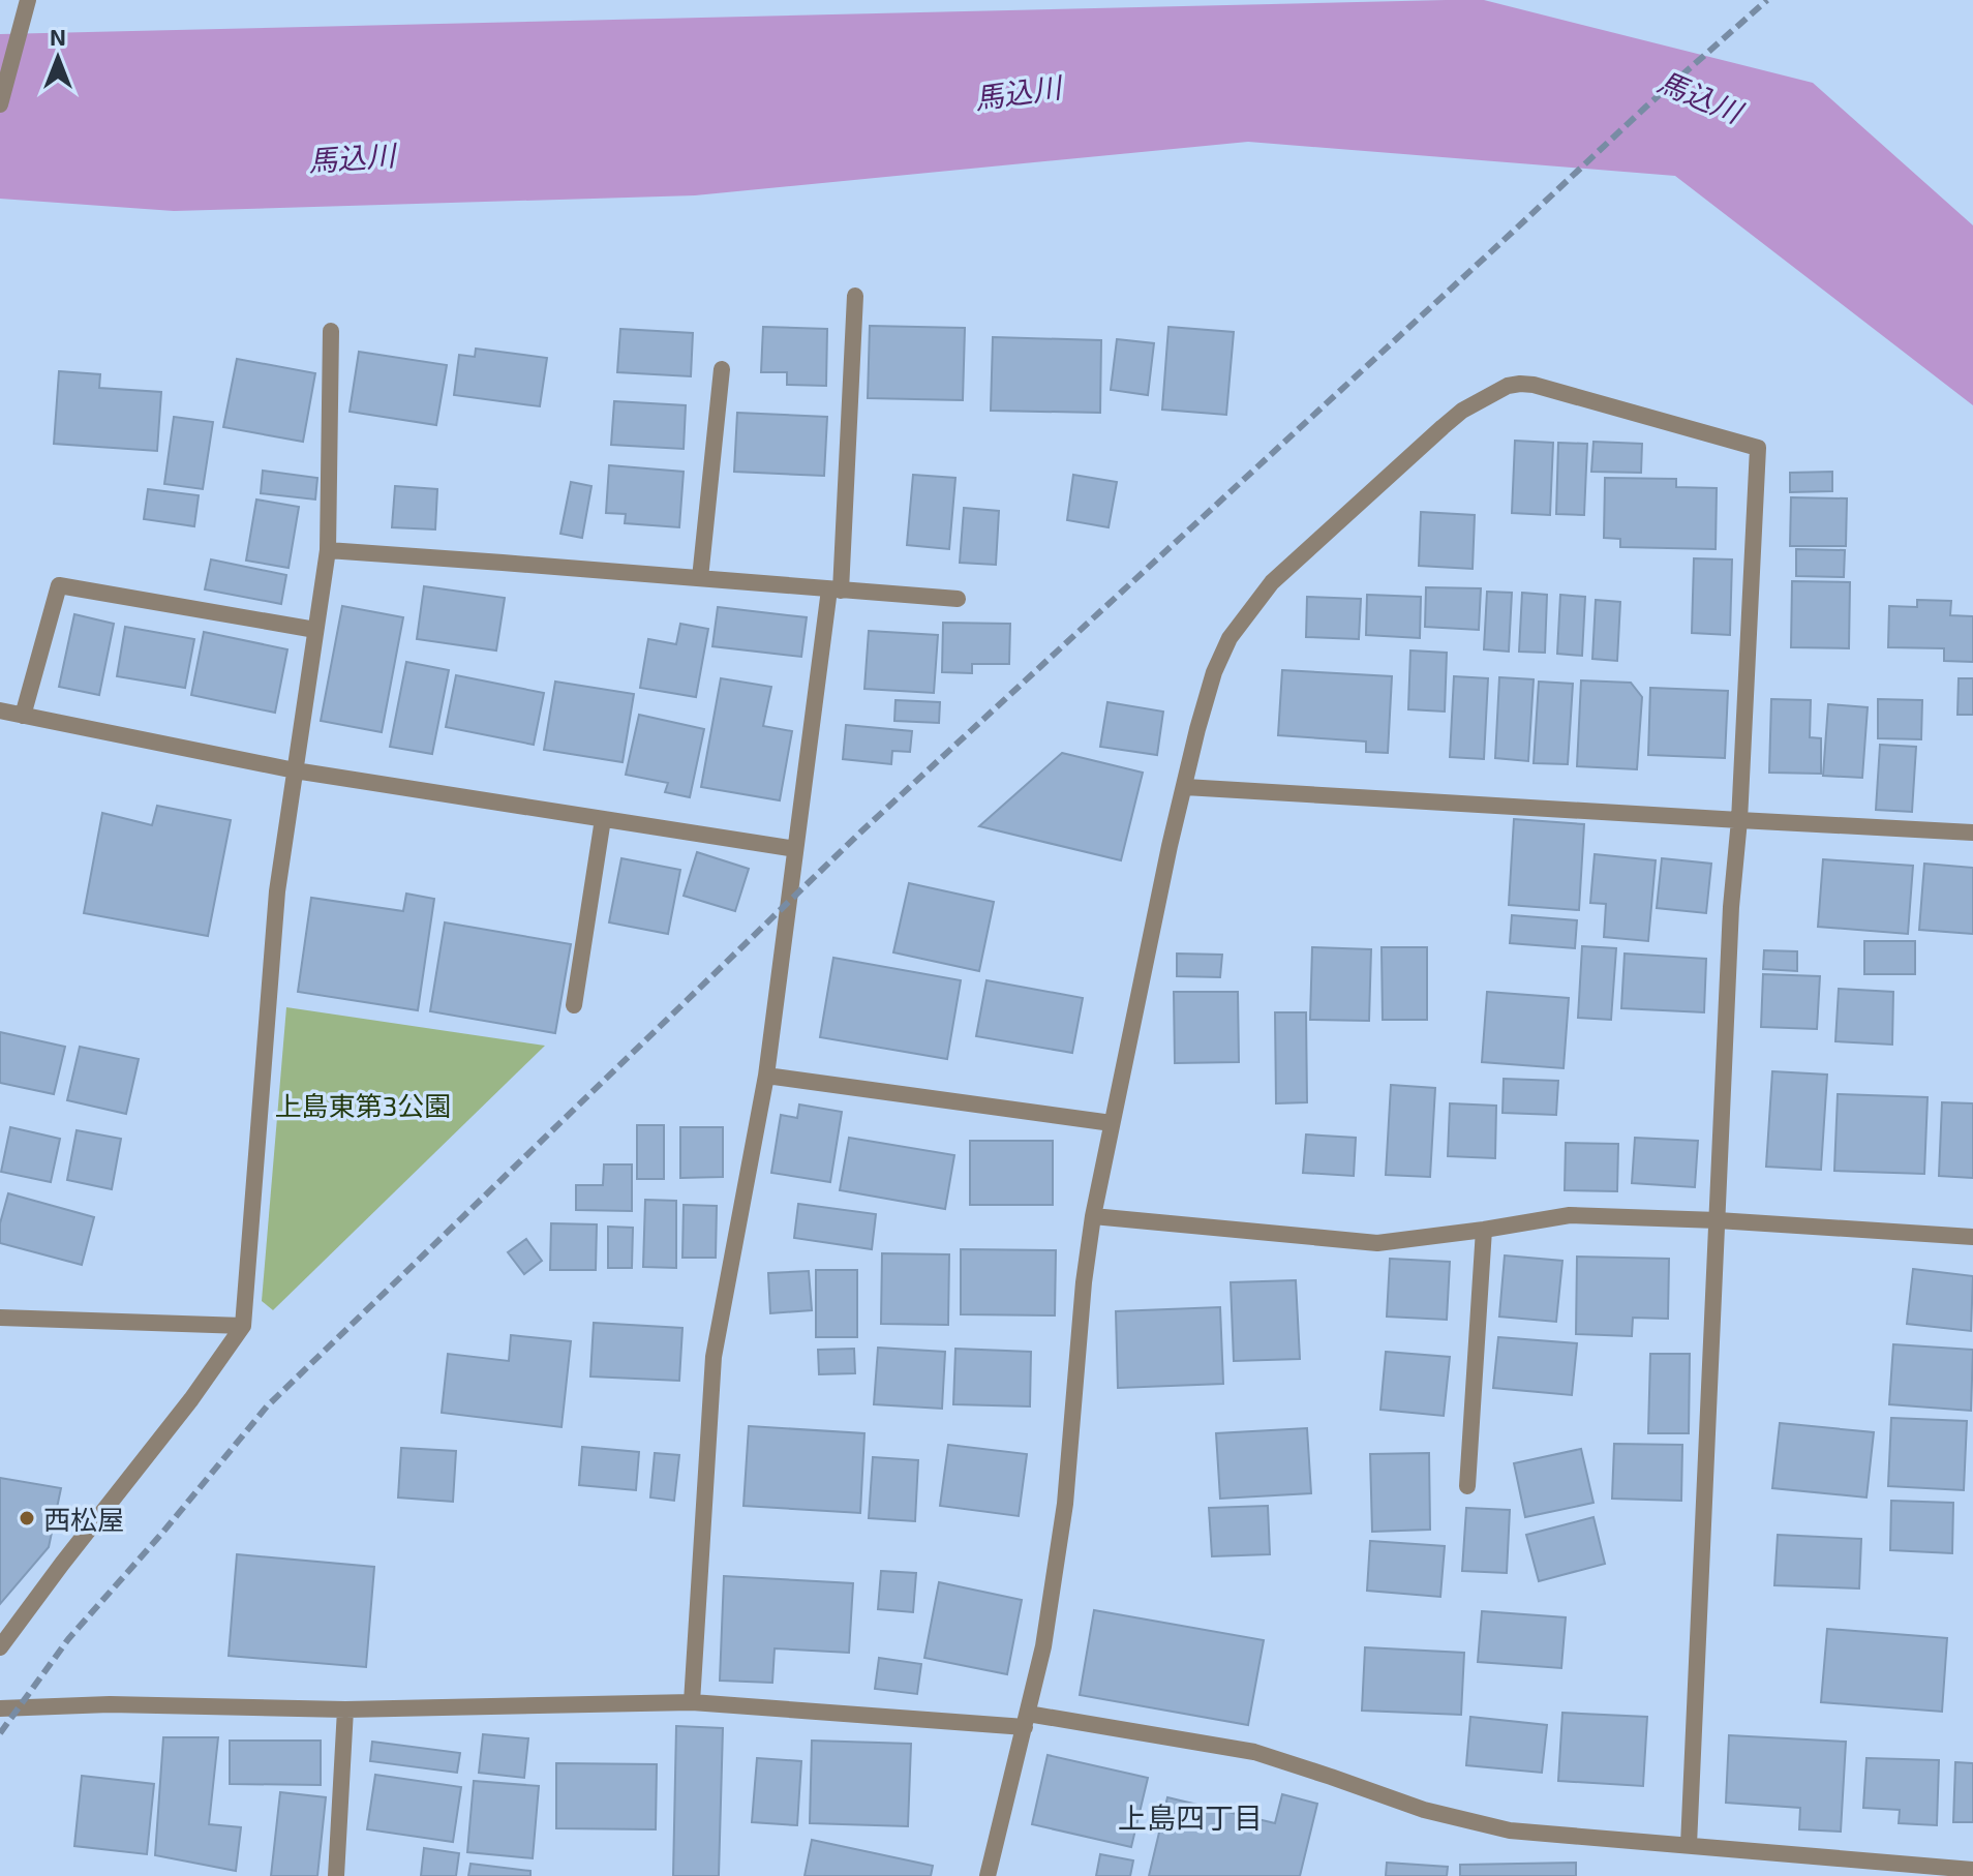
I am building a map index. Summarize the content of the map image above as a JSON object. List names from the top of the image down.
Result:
{
  "districts": ["上島四丁目"],
  "water": ["馬込川"],
  "parks": ["上島東第3公園"],
  "places": ["西松屋"],
  "north": "top"
}
